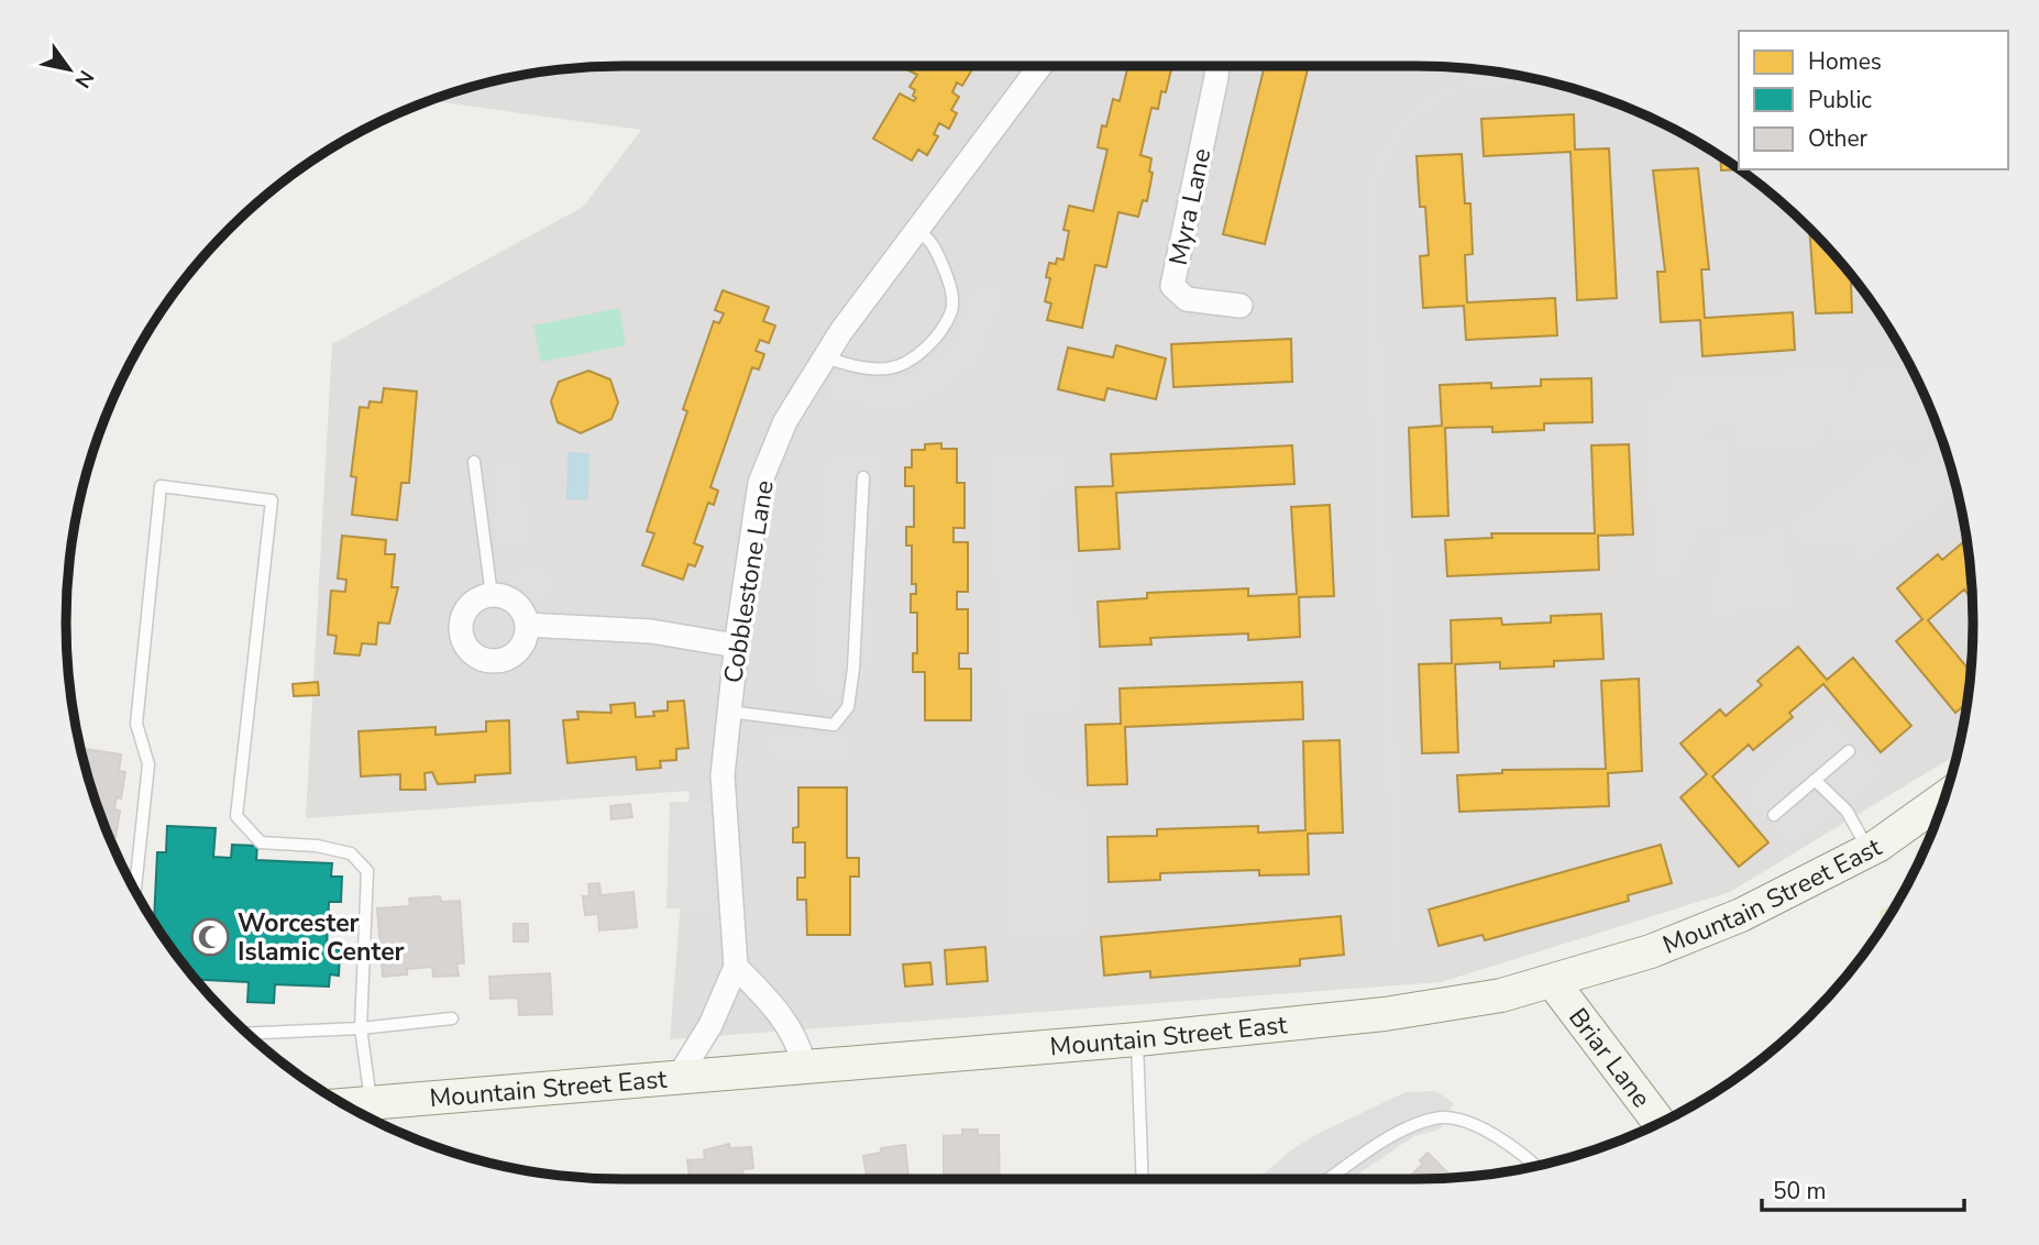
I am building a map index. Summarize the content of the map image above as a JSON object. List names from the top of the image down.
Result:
{
  "streets": {
    "main road": ["Mountain Street East", "Briar Lane"],
    "street": ["Myra Lane", "Cobblestone Lane"]
  },
  "crossings": [
    ["Cobblestone Lane", "Mountain Street East"],
    ["Mountain Street East", "Briar Lane"]
  ],
  "places": {
    "mosque": ["Worcester Islamic Center"]
  },
  "legend": ["Homes", "Public", "Other"],
  "scale_bar": "50 m",
  "north": "bottom right"
}
